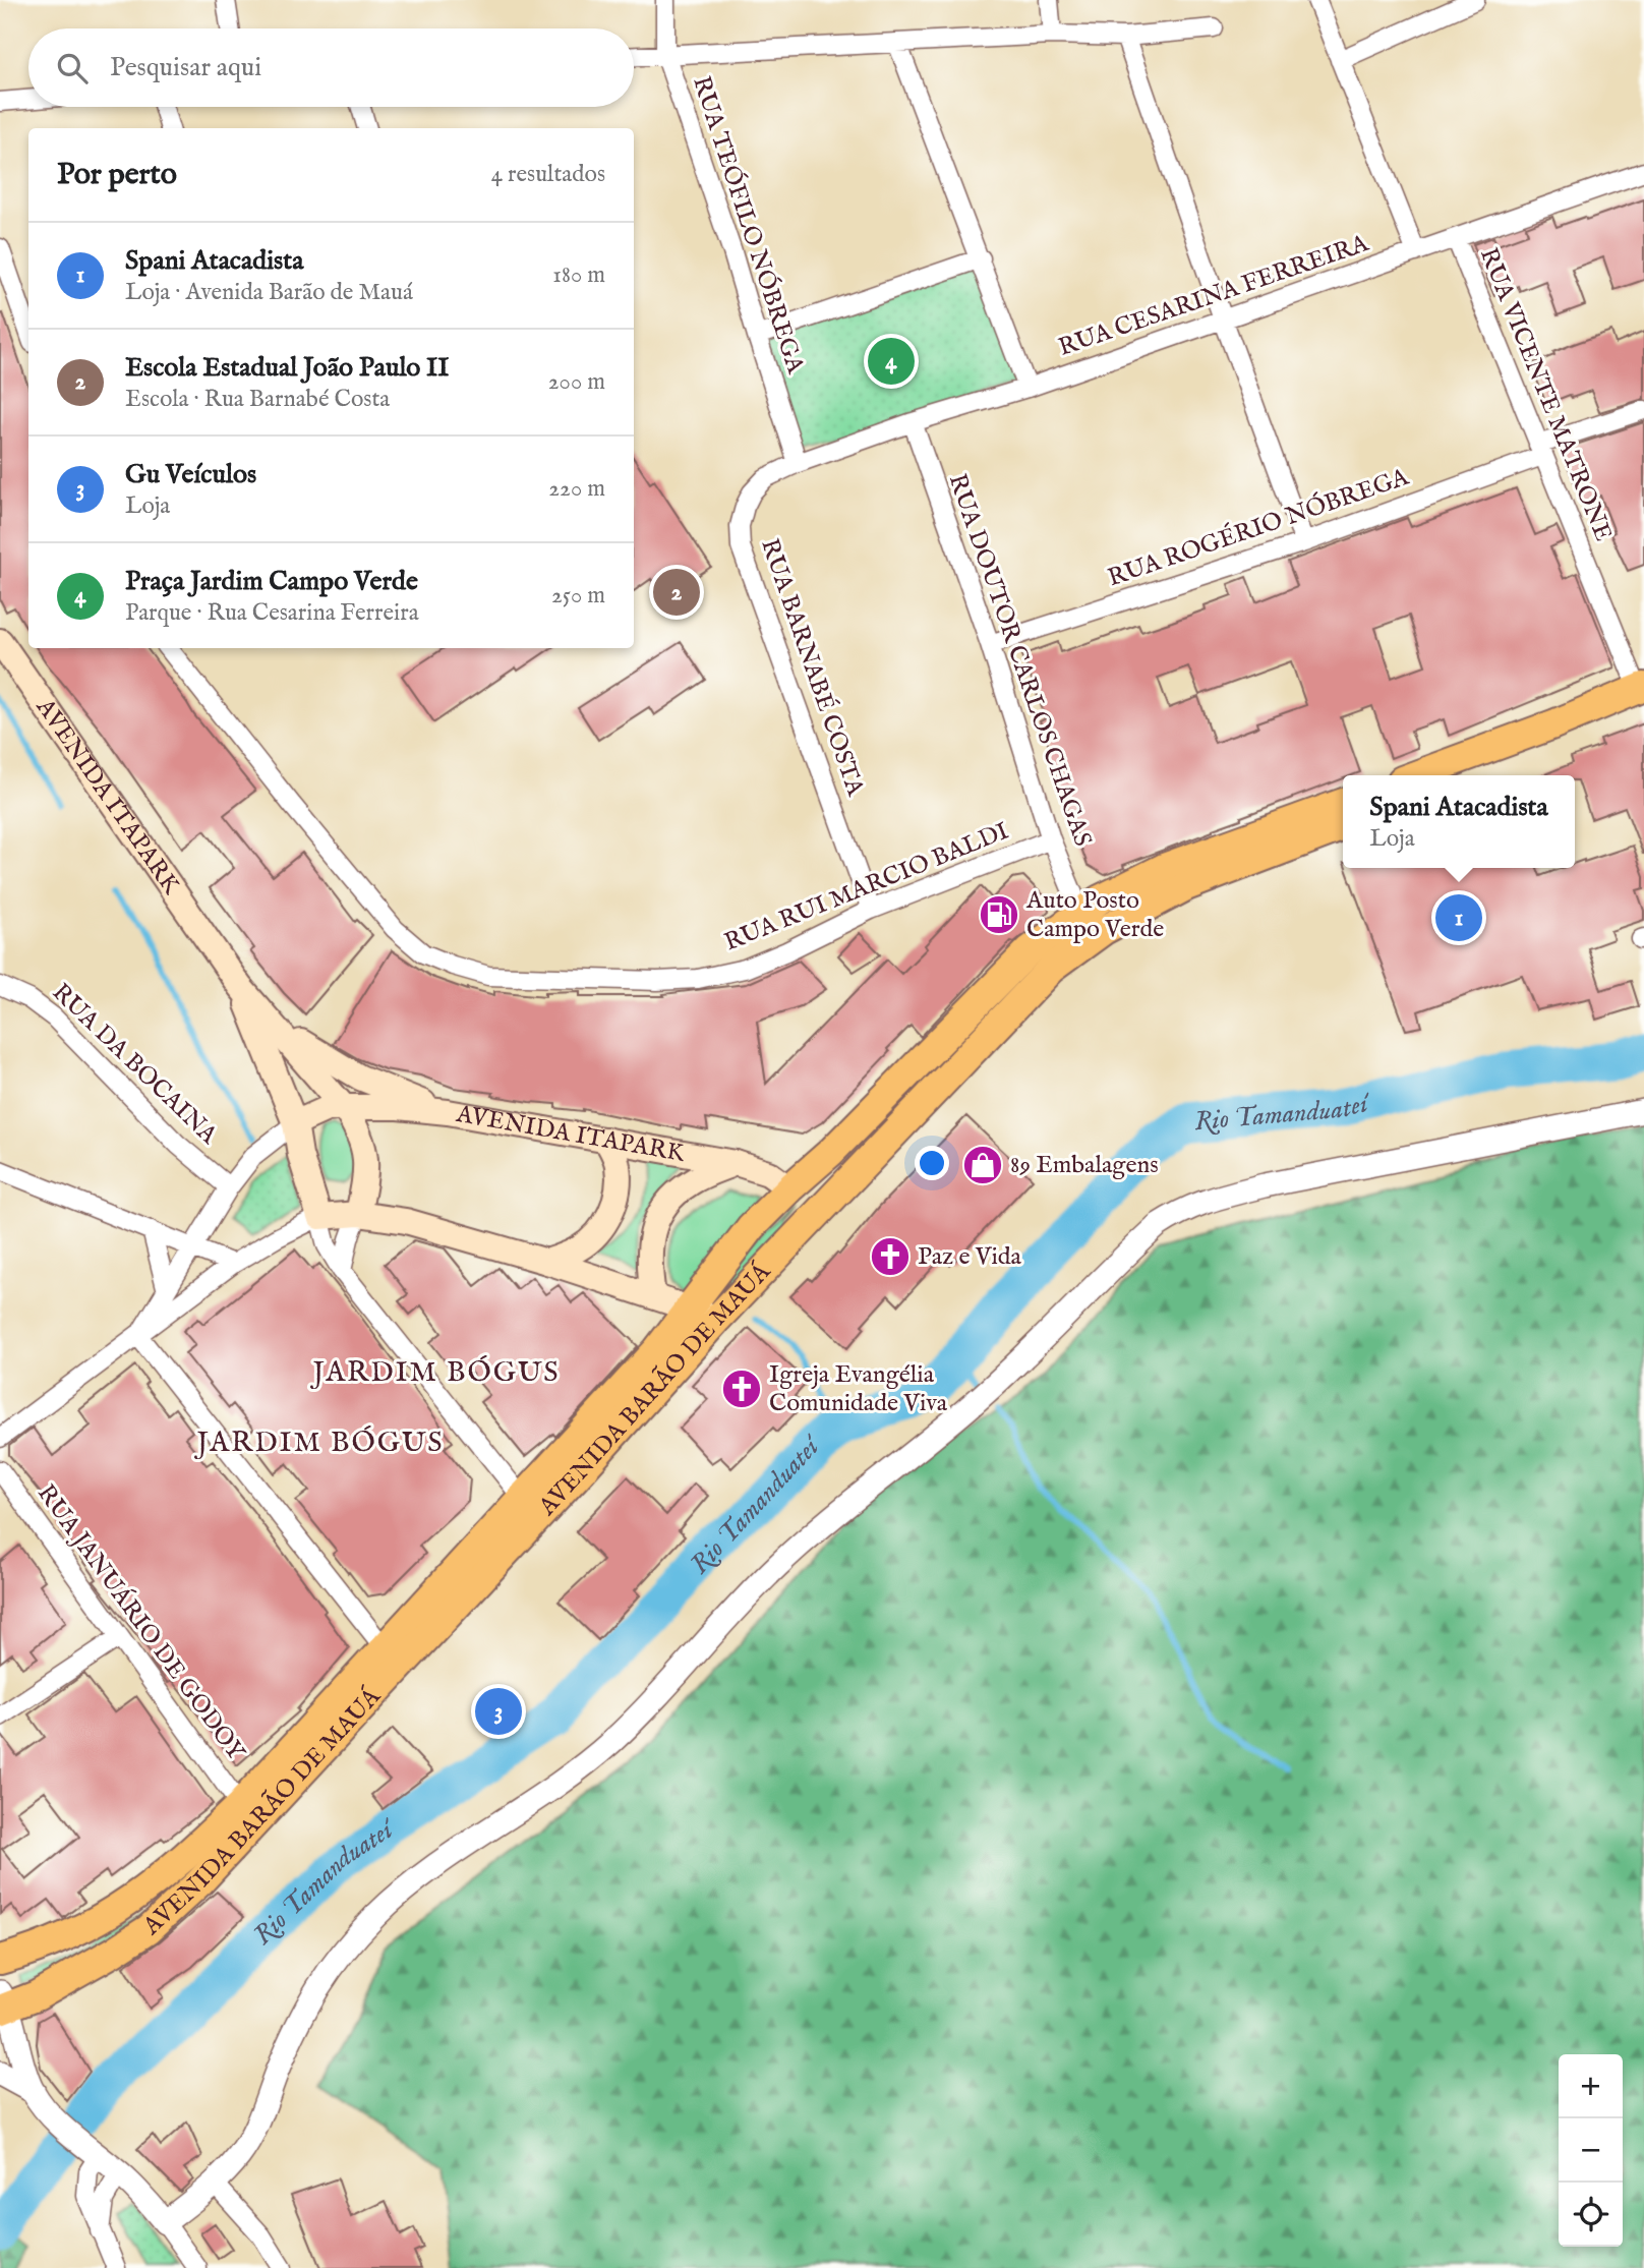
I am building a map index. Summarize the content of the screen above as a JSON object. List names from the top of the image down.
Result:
{
  "streets": {
    "main road": ["AVENIDA ITAPARK", "AVENIDA BARÃO DE MAUÁ"],
    "street": [
      "RUA TEÓFILO NÓBREGA",
      "RUA CESARINA FERREIRA",
      "RUA VICENTE MATRONE",
      "RUA ROGÉRIO NÓBREGA",
      "RUA DOUTOR CARLOS CHAGAS",
      "RUA BARNABÉ COSTA",
      "RUA RUI MARCIO BALDI",
      "RUA DA BOCAINA",
      "RUA JANUÁRIO DE GODOY"
    ]
  },
  "crossings": [
    ["RUA TEÓFILO NÓBREGA", "RUA CESARINA FERREIRA"],
    ["RUA TEÓFILO NÓBREGA", "RUA BARNABÉ COSTA"],
    ["RUA CESARINA FERREIRA", "RUA VICENTE MATRONE"],
    ["RUA CESARINA FERREIRA", "RUA DOUTOR CARLOS CHAGAS"],
    ["RUA CESARINA FERREIRA", "RUA BARNABÉ COSTA"],
    ["RUA VICENTE MATRONE", "RUA ROGÉRIO NÓBREGA"],
    ["RUA ROGÉRIO NÓBREGA", "RUA DOUTOR CARLOS CHAGAS"],
    ["RUA DOUTOR CARLOS CHAGAS", "RUA RUI MARCIO BALDI"],
    ["RUA DOUTOR CARLOS CHAGAS", "AVENIDA BARÃO DE MAUÁ"],
    ["RUA BARNABÉ COSTA", "RUA RUI MARCIO BALDI"],
    ["AVENIDA ITAPARK", "AVENIDA BARÃO DE MAUÁ"],
    ["AVENIDA BARÃO DE MAUÁ", "RUA JANUÁRIO DE GODOY"]
  ],
  "districts": ["JARDIM BÓGUS", "JARDIM BÓGUS"],
  "water": ["Rio Tamanduateí"],
  "places": {
    "fuel station": ["Auto Posto Campo Verde"],
    "shop": ["89 Embalagens"],
    "church": ["Paz e Vida", "Igreja Evangélia Comunidade Viva"]
  },
  "page": {
    "search": "Pesquisar aqui",
    "heading": ["Por perto", "4 resultados"],
    "list": [
      {
        "mark": "1",
        "name": "Spani Atacadista",
        "note": "Loja · Avenida Barão de Mauá",
        "value": "180 m"
      },
      {
        "mark": "2",
        "name": "Escola Estadual João Paulo II",
        "note": "Escola · Rua Barnabé Costa",
        "value": "200 m"
      },
      {
        "mark": "3",
        "name": "Gu Veículos",
        "note": "Loja",
        "value": "220 m"
      },
      {
        "mark": "4",
        "name": "Praça Jardim Campo Verde",
        "note": "Parque · Rua Cesarina Ferreira",
        "value": "250 m"
      }
    ],
    "pins": [
      "4",
      "2",
      "1",
      "3"
    ],
    "popup": ["Spani Atacadista", "Loja"],
    "map_buttons": ["+", "−"]
  }
}
